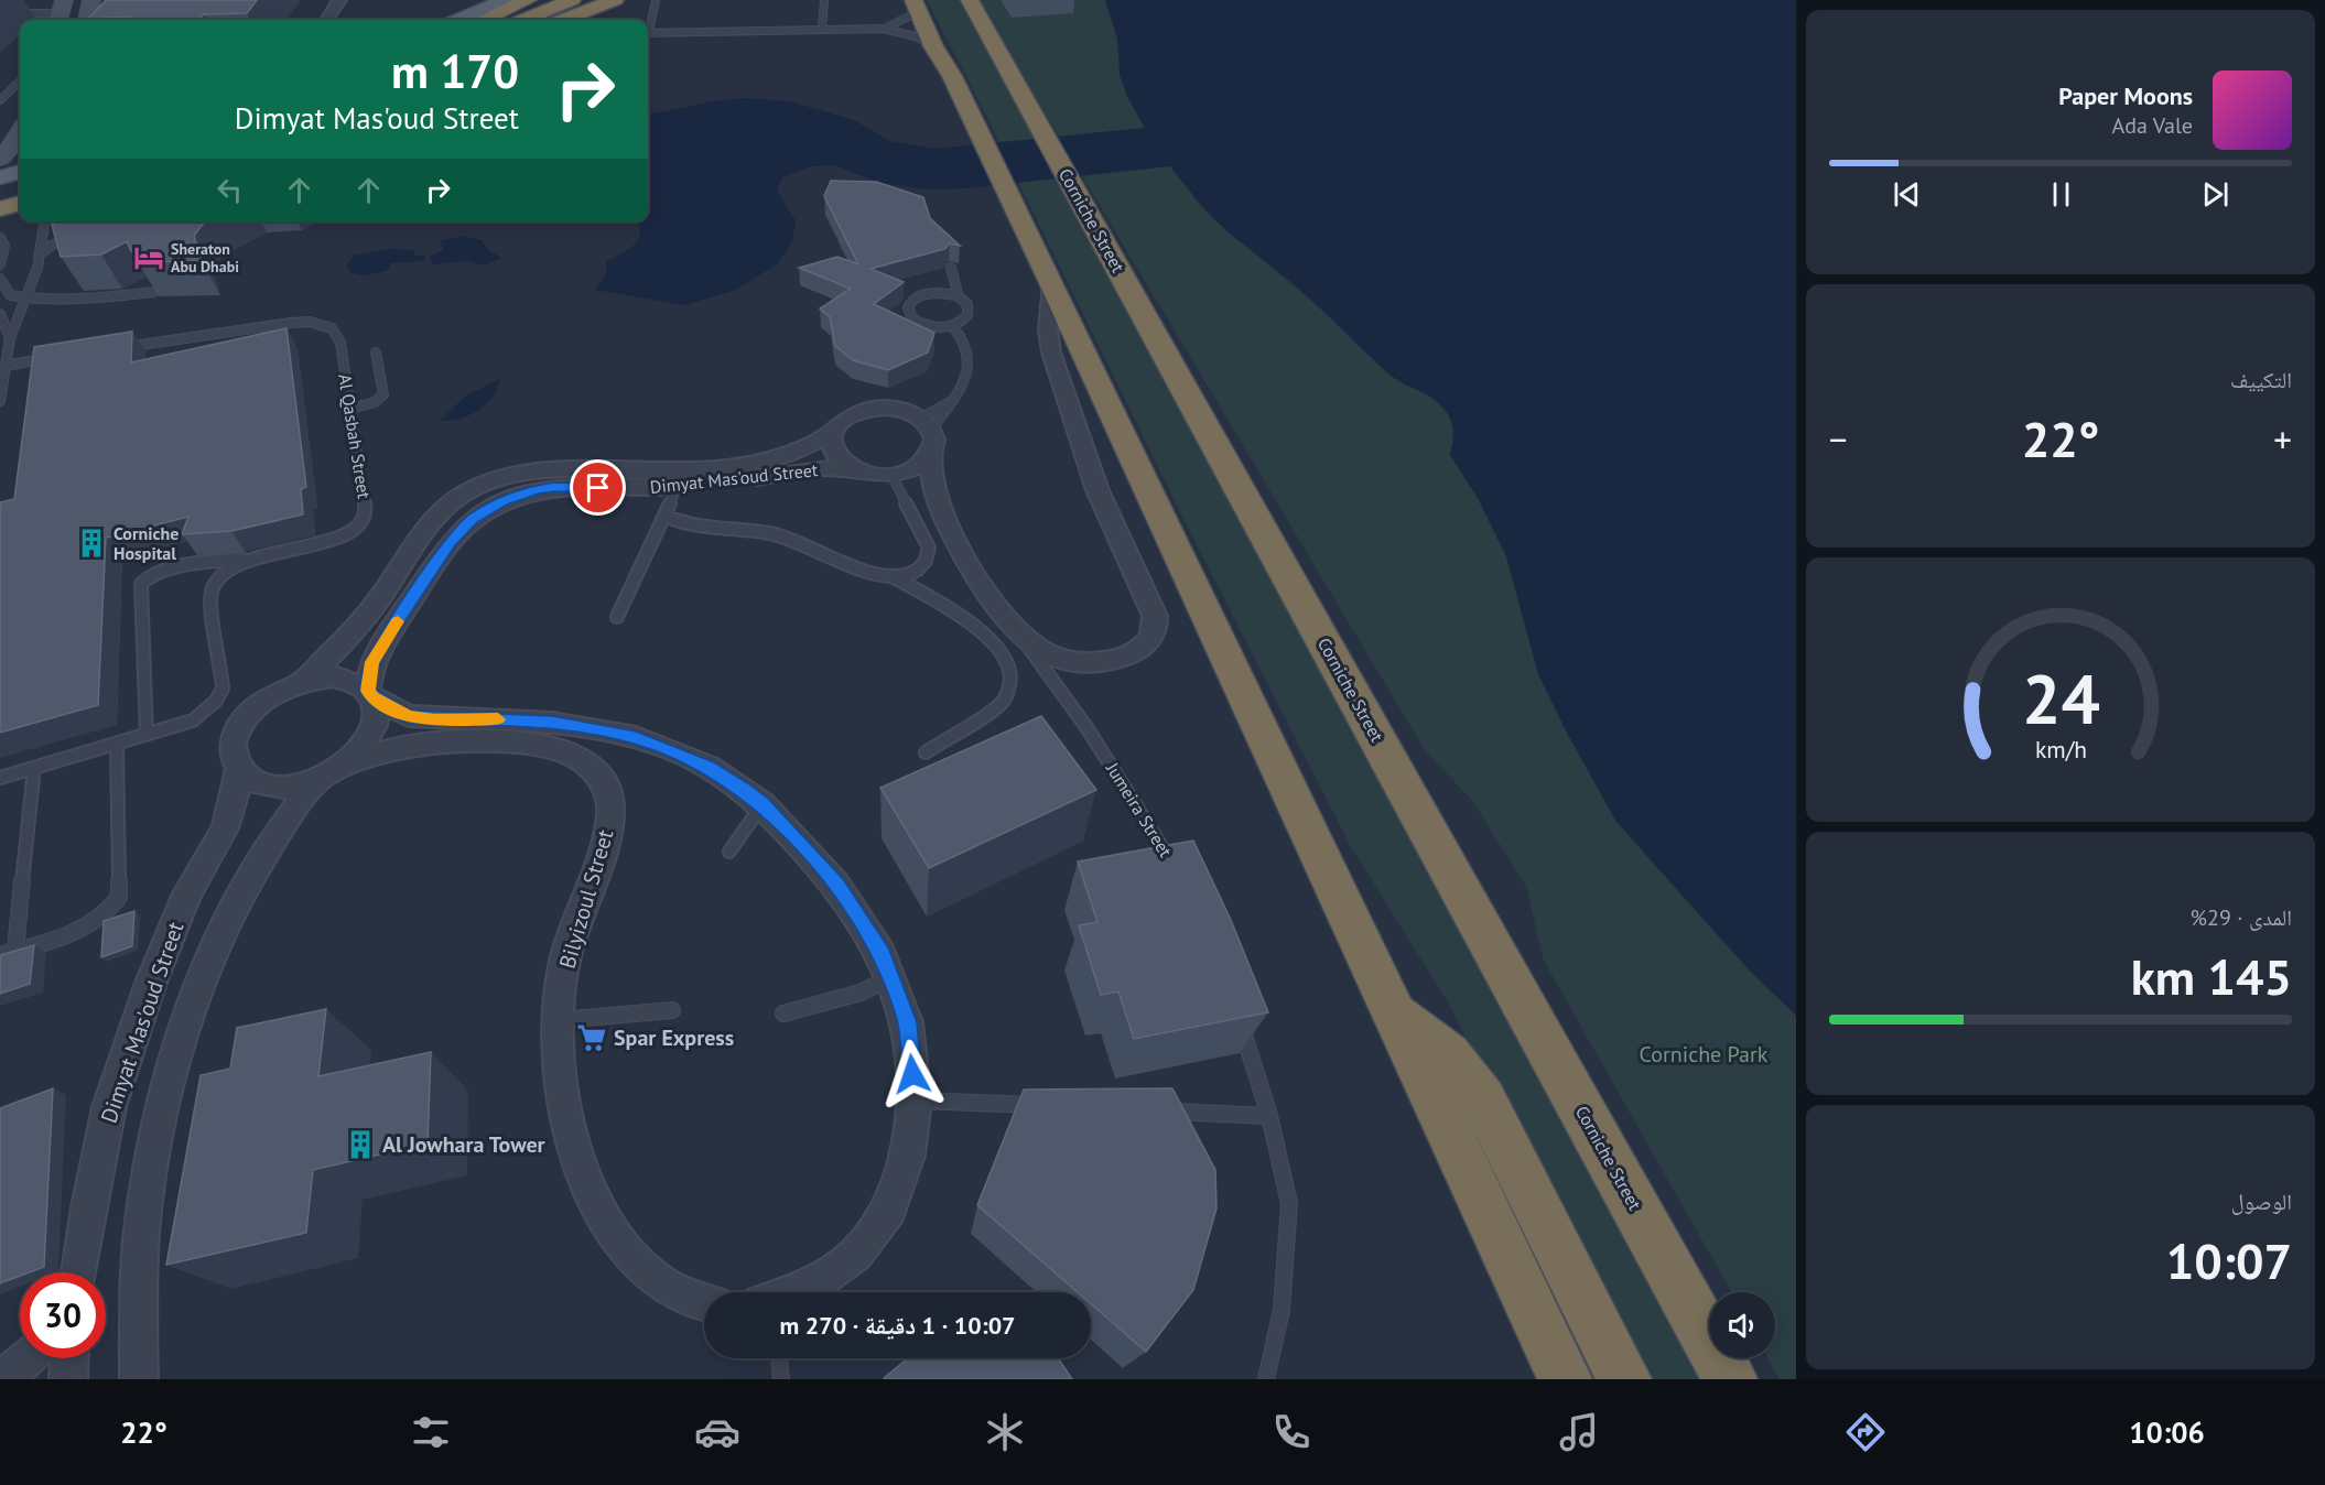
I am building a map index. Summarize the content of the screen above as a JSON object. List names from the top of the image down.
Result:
{
  "streets": {
    "highway": ["Corniche Street"],
    "street": ["Dimyat Mas'oud Street", "Jumeira Street", "Bilyizoul Street"],
    "lane": ["Al Qasbah Street"]
  },
  "crossings": [
    ["Dimyat Mas'oud Street", "Jumeira Street"],
    ["Dimyat Mas'oud Street", "Bilyizoul Street"]
  ],
  "parks": ["Corniche Park"],
  "places": {
    "hotel": ["Sheraton Abu Dhabi"],
    "building": ["Corniche Hospital", "Al Jowhara Tower"],
    "supermarket": ["Spar Express"]
  },
  "page": {
    "turn": ["170 m", "Dimyat Mas'oud Street"],
    "song": ["Paper Moons", "Ada Vale"],
    "tile": [
      "التكييف",
      ["المدى · 29%", "145 km"],
      ["الوصول", "10:07"]
    ],
    "heat": ["−", "22°", "+"],
    "limit": "30",
    "trip": "10:07 · 1 دقيقة · 270 m",
    "tabs": ["10:06", "22°"],
    "gauge": ["24", "km/h"]
  }
}
